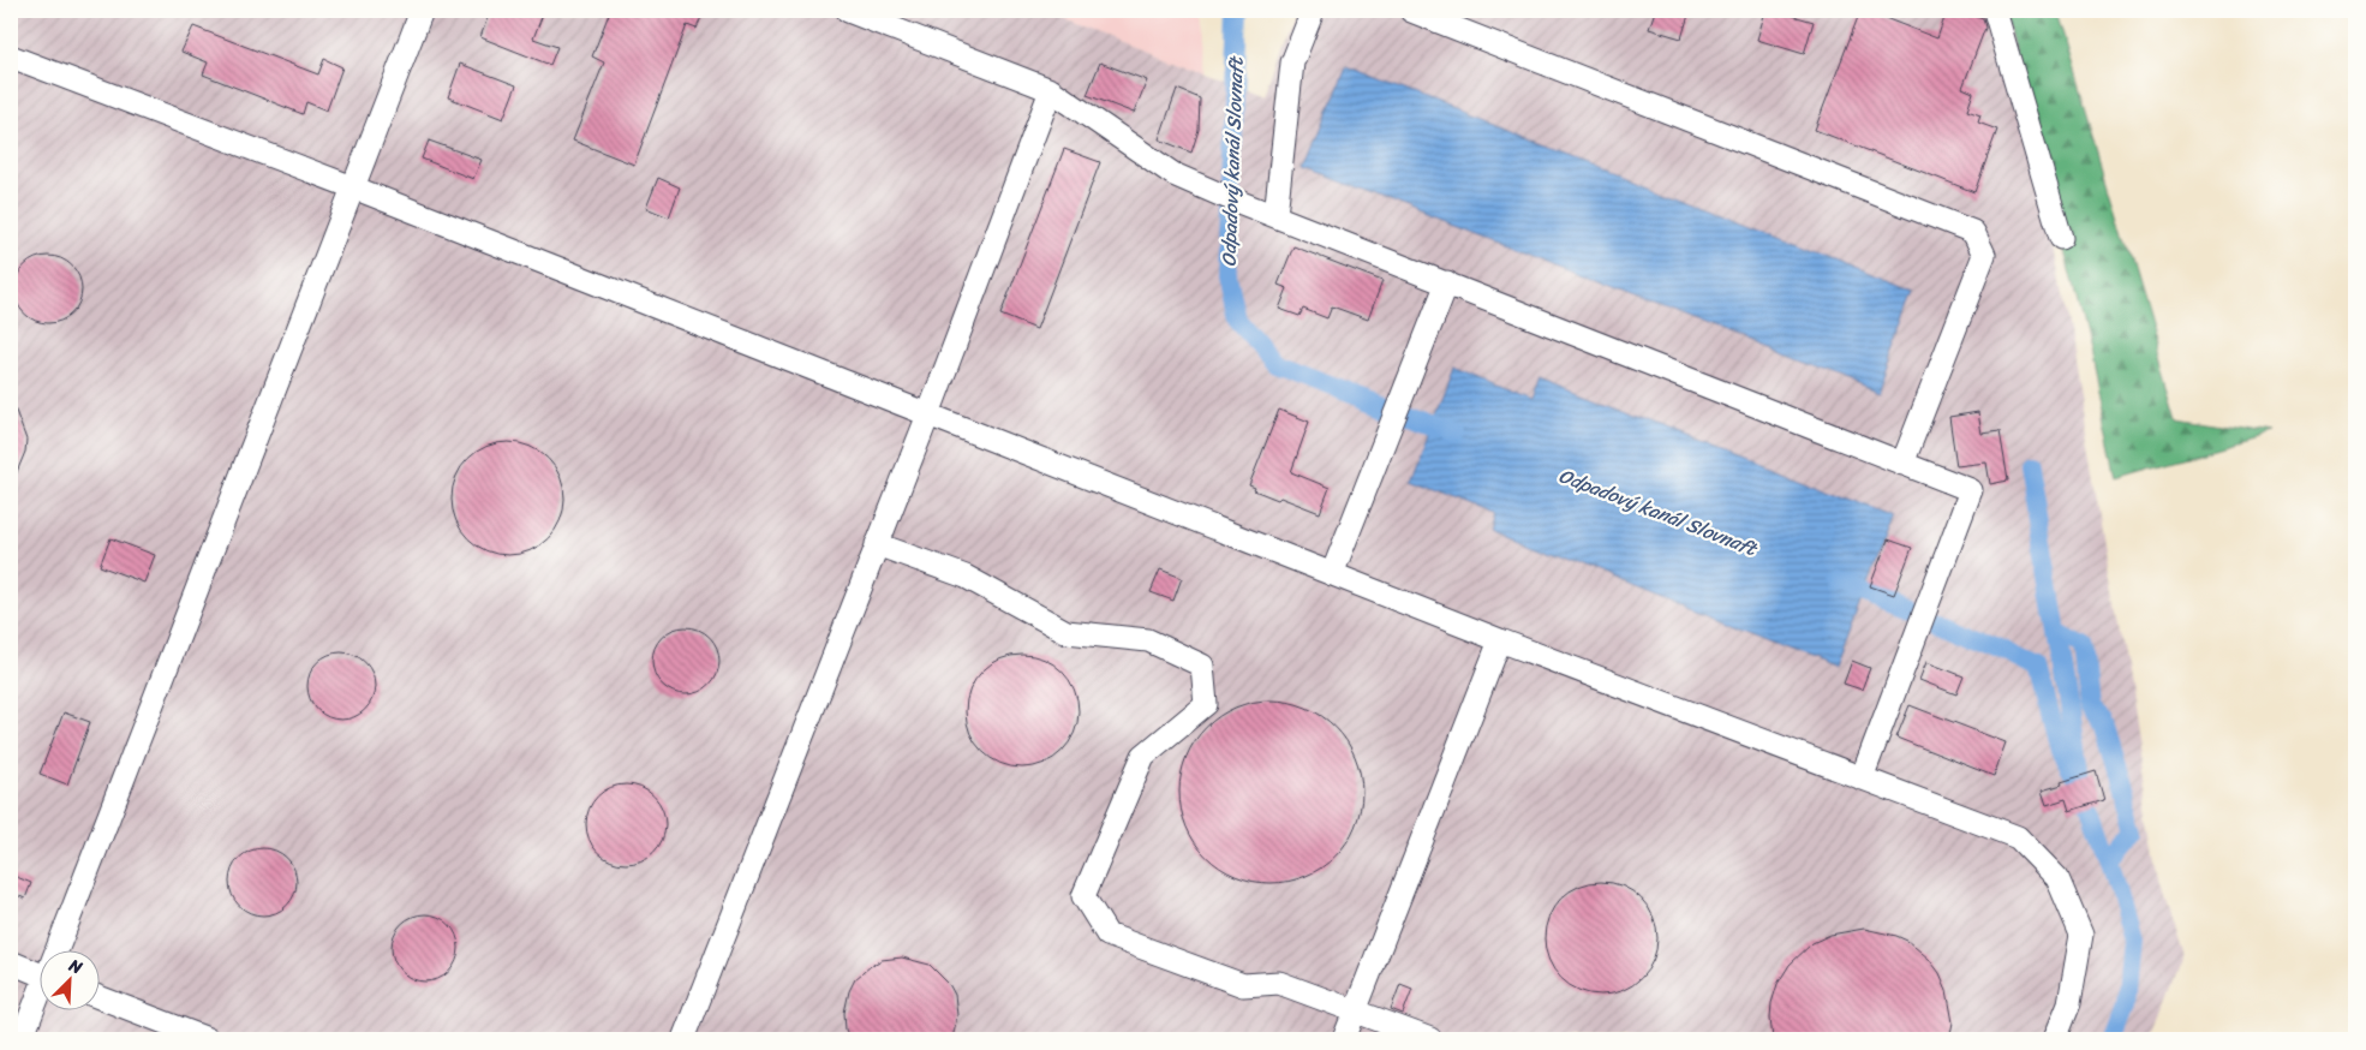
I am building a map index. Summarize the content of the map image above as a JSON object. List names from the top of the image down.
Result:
{
  "water": ["Odpadový kanál Slovnaft"],
  "north": "top right"
}
